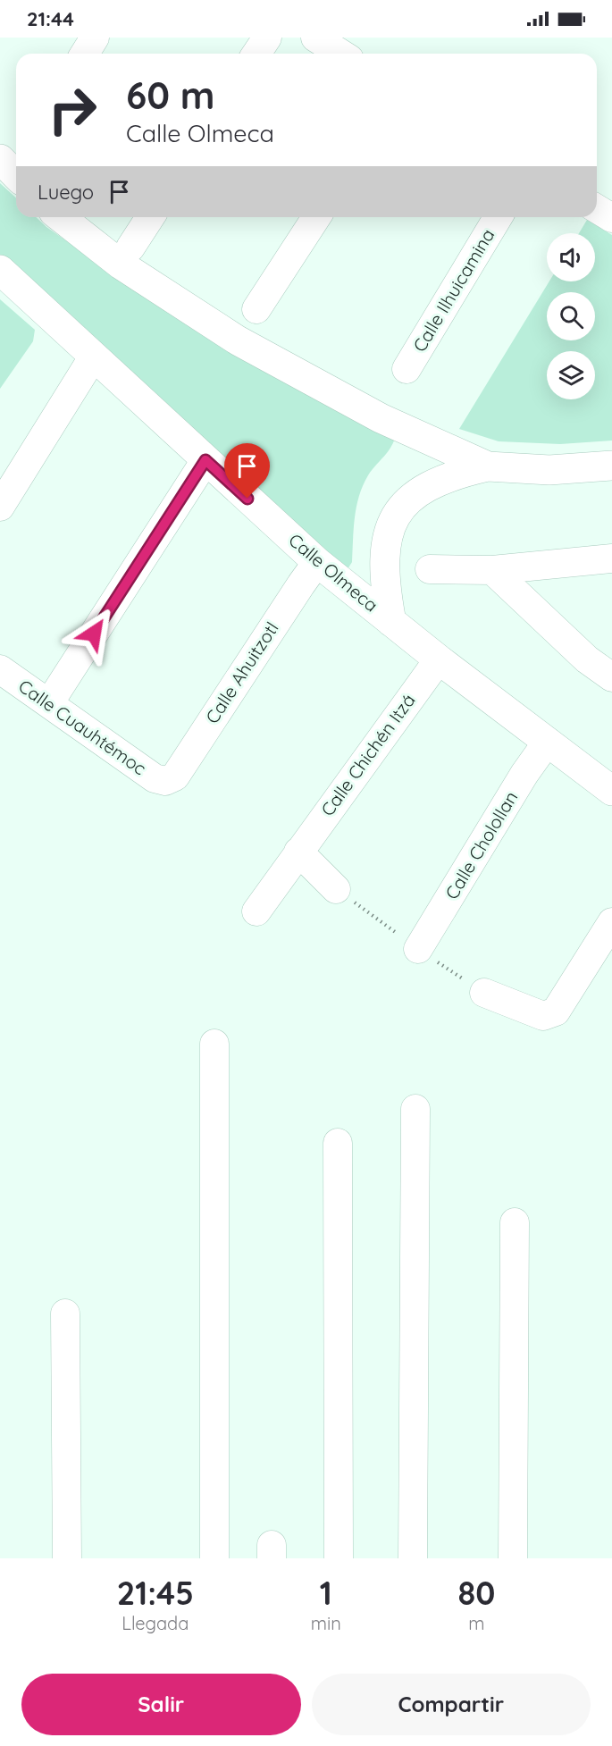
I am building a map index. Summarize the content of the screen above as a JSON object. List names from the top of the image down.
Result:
{
  "streets": {
    "street": [
      "Calle Ilhuicamina",
      "Calle Olmeca",
      "Calle Ahuitzotl",
      "Calle Cuauhtémoc",
      "Calle Chichén Itzá",
      "Calle Cholollan"
    ]
  },
  "crossings": [
    ["Calle Olmeca", "Calle Ahuitzotl"],
    ["Calle Olmeca", "Calle Chichén Itzá"],
    ["Calle Olmeca", "Calle Cholollan"],
    ["Calle Ahuitzotl", "Calle Cuauhtémoc"]
  ],
  "page": {
    "status": "21:44",
    "turn": ["60 m", "Calle Olmeca"],
    "then": "Luego",
    "eta": [
      "21:45",
      "Llegada",
      "1",
      "min",
      "80",
      "m"
    ],
    "buttons": ["Salir", "Compartir"]
  }
}
